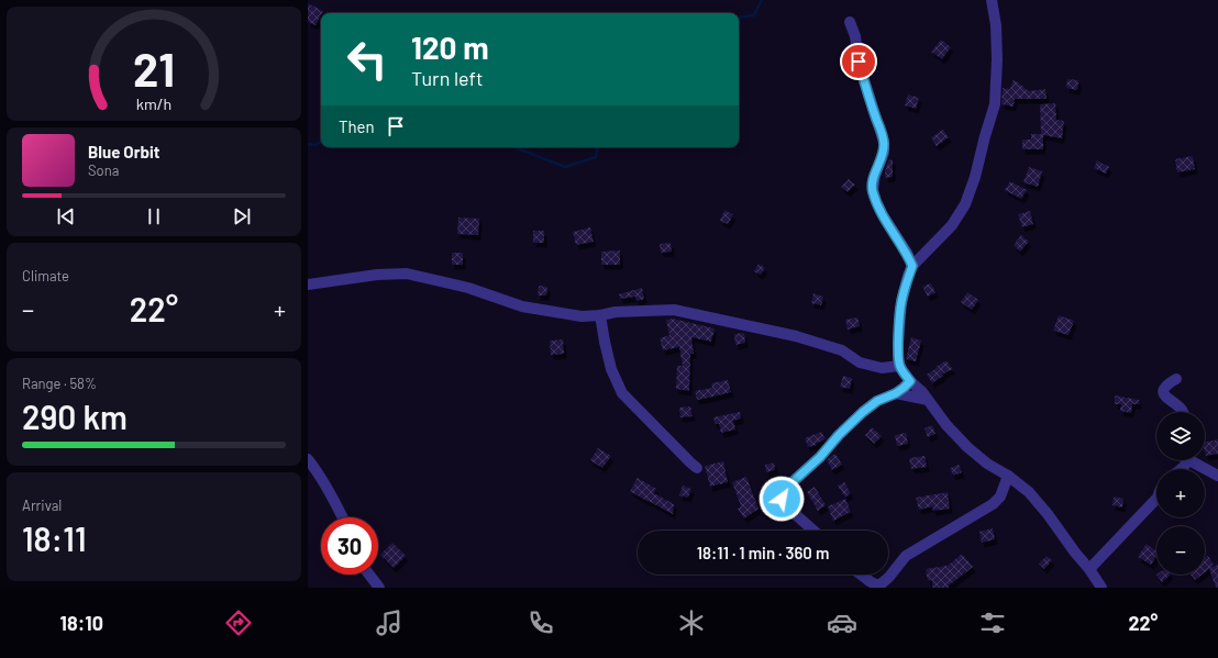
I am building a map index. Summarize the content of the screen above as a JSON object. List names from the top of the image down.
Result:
{
  "page": {
    "turn": ["120 m", "Turn left"],
    "then": "Then",
    "song": ["Blue Orbit", "Sona"],
    "tile": [
      "Climate",
      ["Range · 58%", "290 km"],
      ["Arrival", "18:11"]
    ],
    "heat": ["−", "22°", "+"],
    "map_buttons": ["+", "−"],
    "limit": "30",
    "trip": "18:11 · 1 min · 360 m",
    "tabs": ["18:10", "22°"],
    "gauge": ["21", "km/h"]
  }
}
